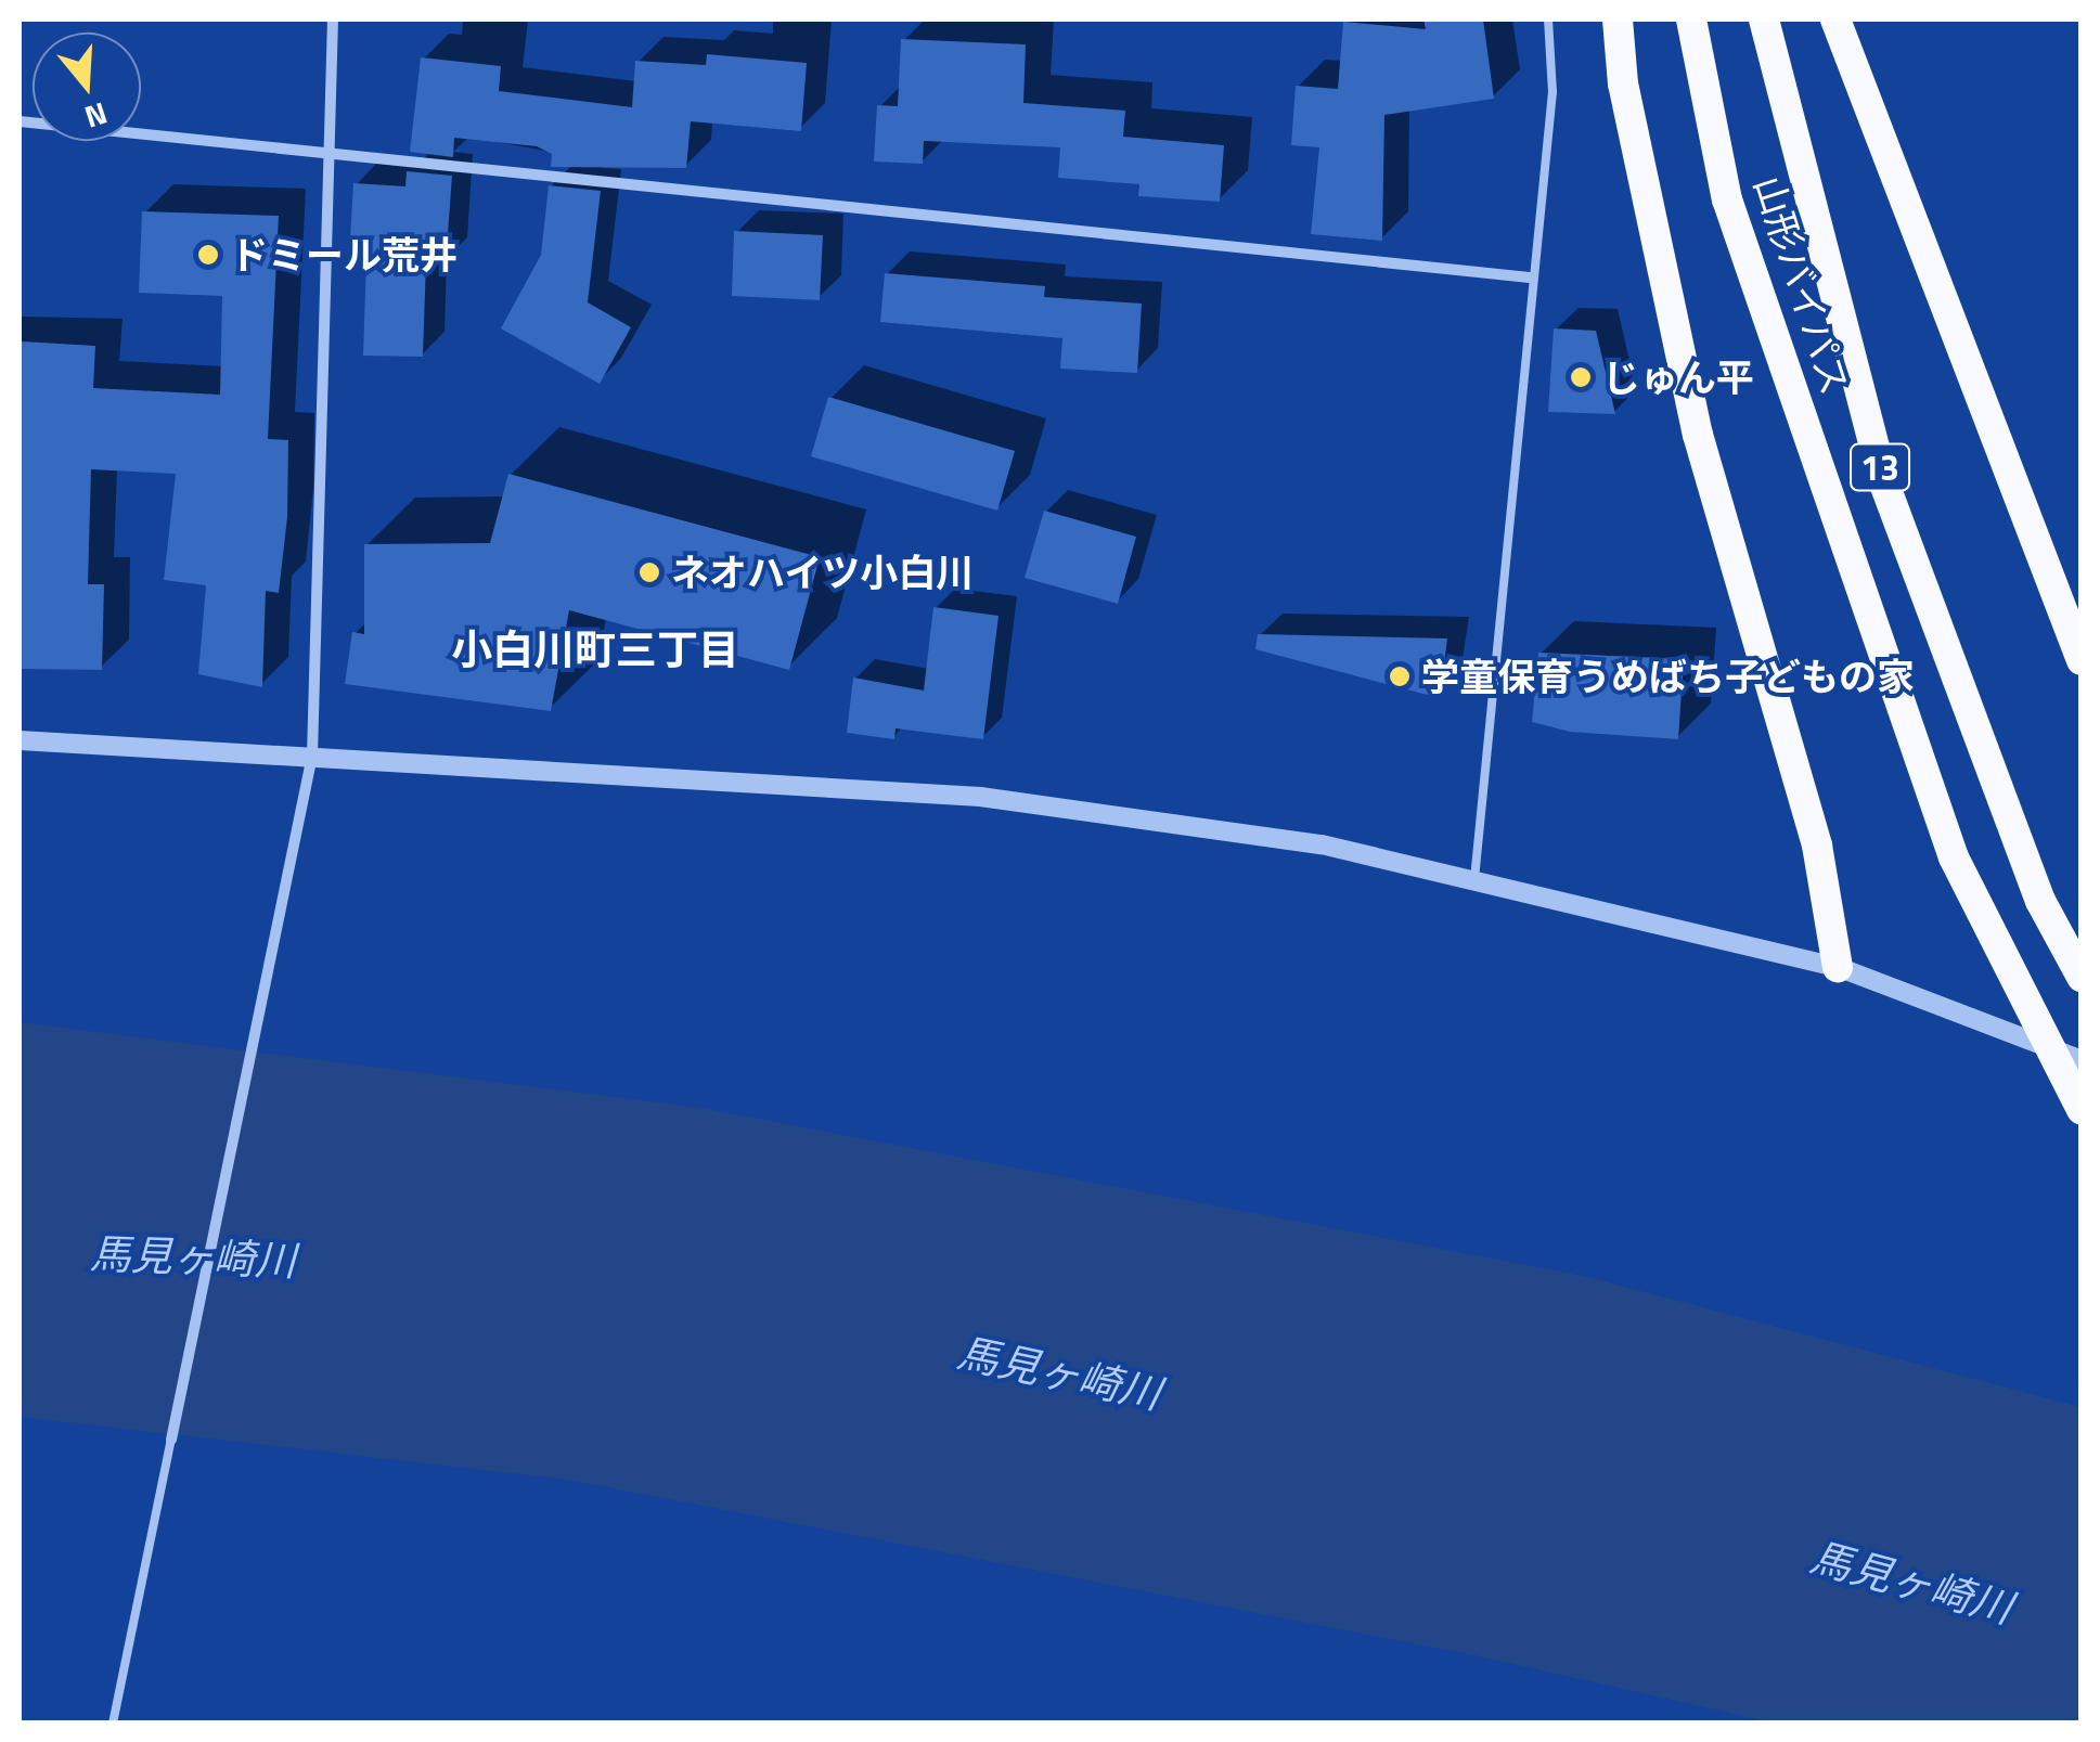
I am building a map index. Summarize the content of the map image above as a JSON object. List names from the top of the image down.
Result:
{
  "streets": {
    "highway": ["山形バイパス", "13"]
  },
  "districts": ["小白川町三丁目"],
  "water": ["馬見ヶ崎川"],
  "places": [
    "ドミール荒井",
    "じゅん平",
    "ネオハイツ小白川",
    "学童保育うめばち子どもの家"
  ],
  "north": "bottom"
}
